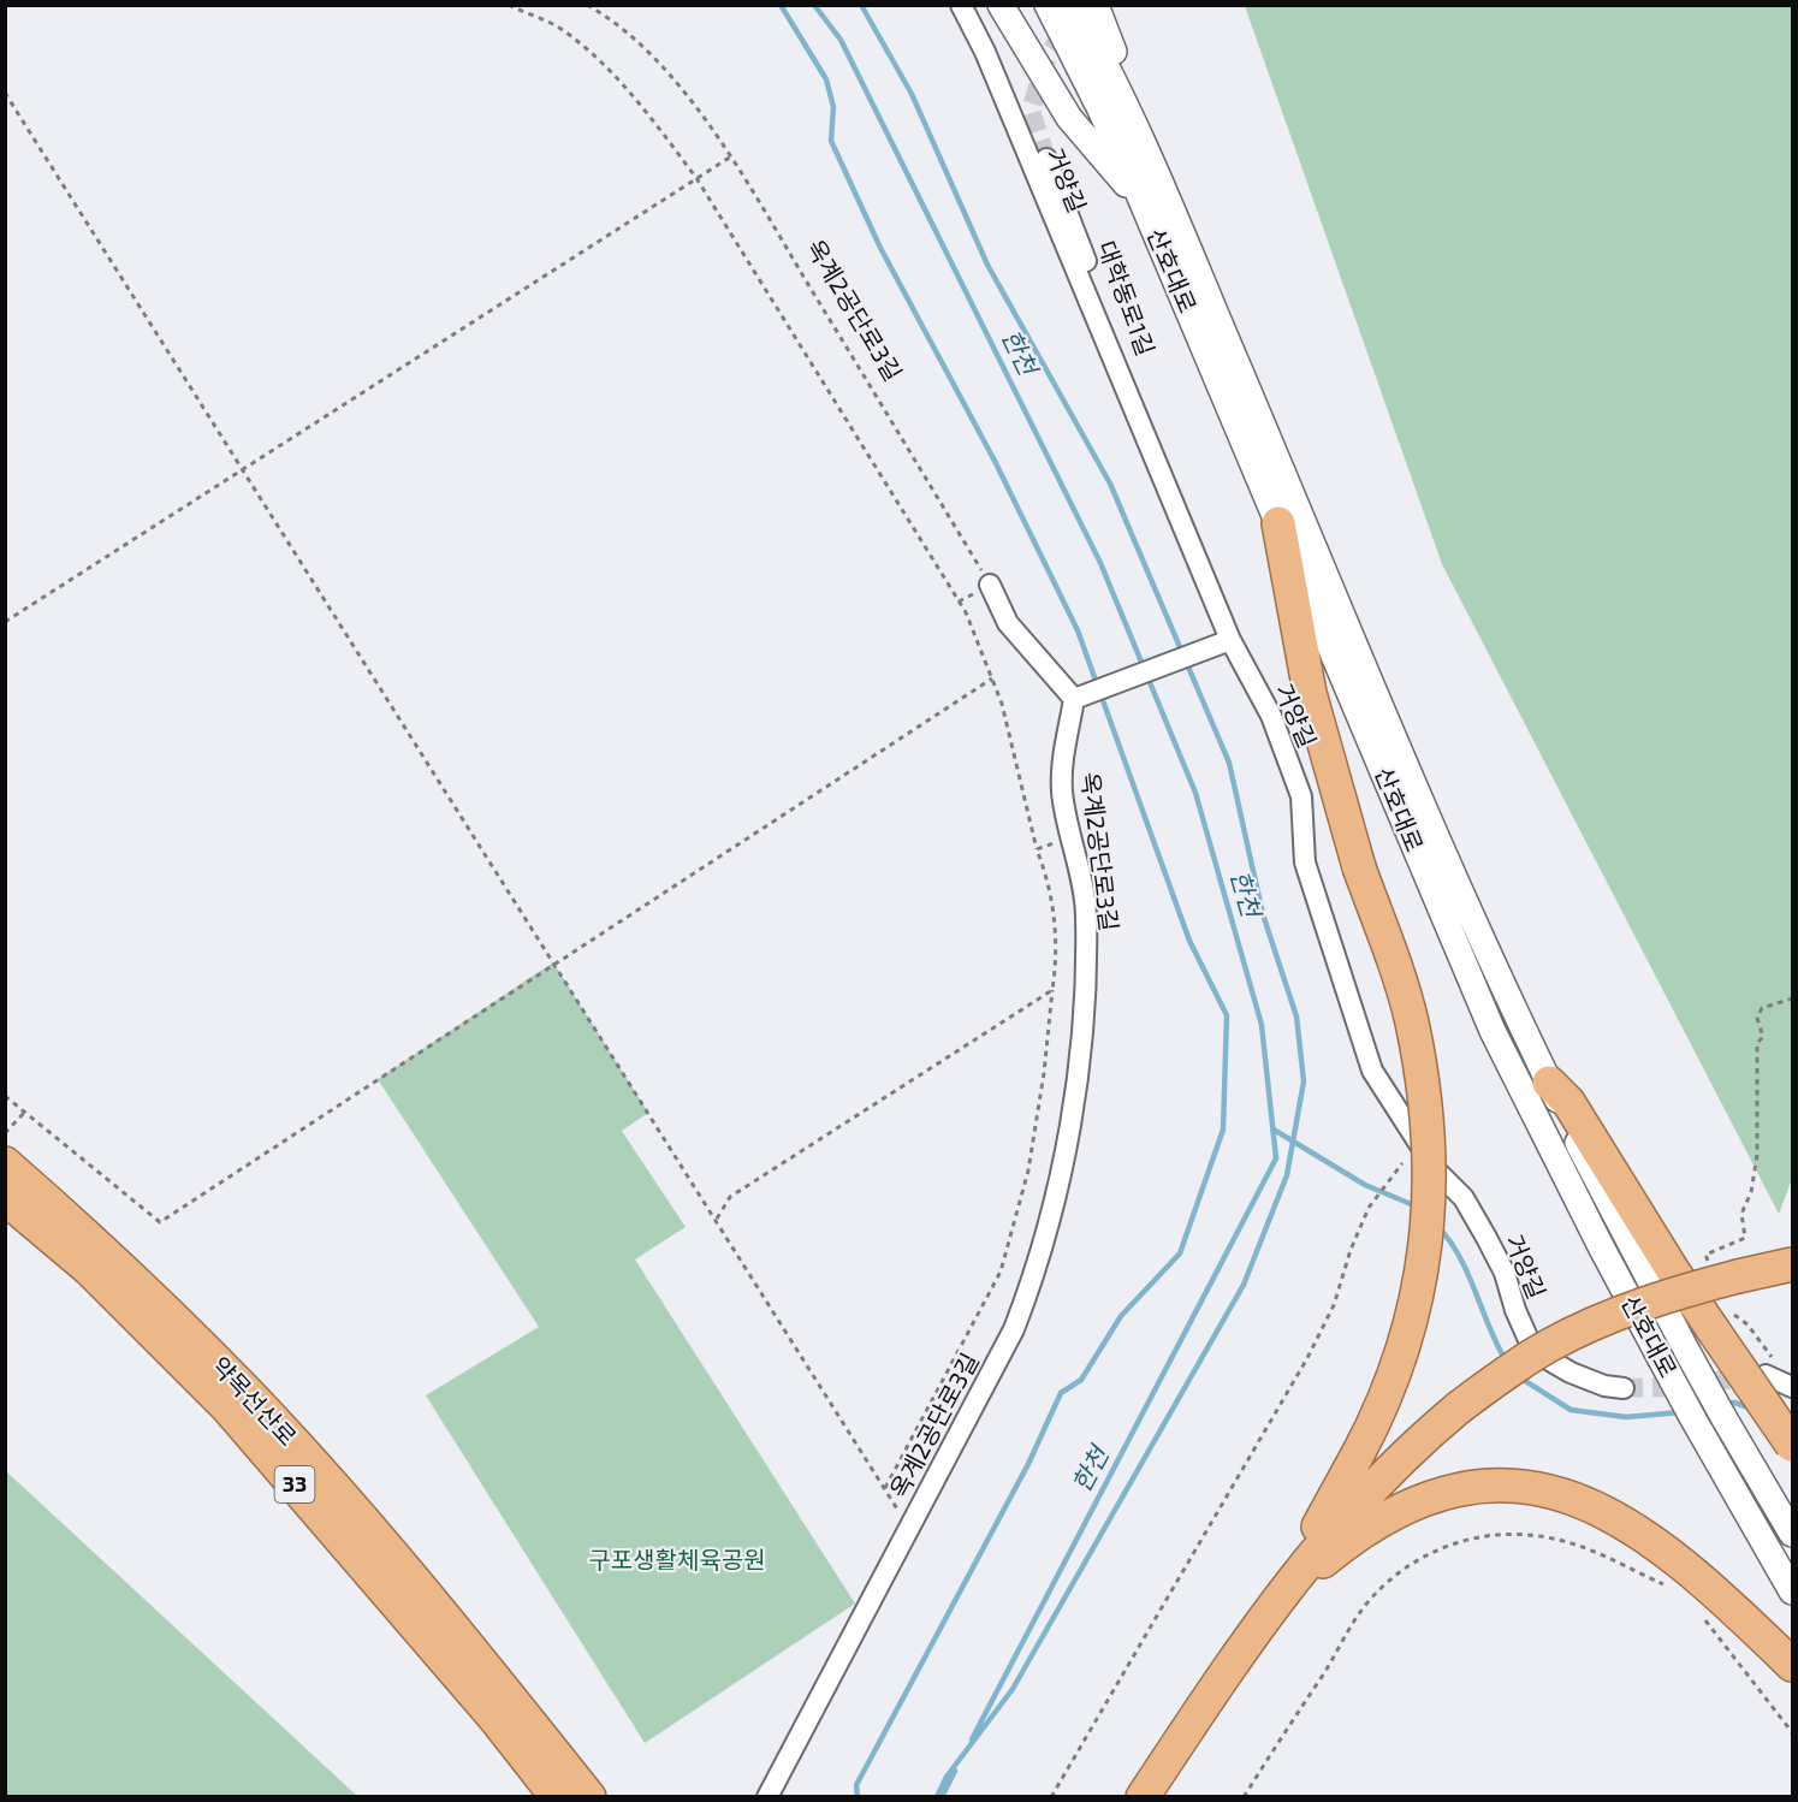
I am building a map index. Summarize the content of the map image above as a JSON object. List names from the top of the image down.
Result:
{
  "streets": {
    "highway": ["약목선산로", "33"],
    "street": [
      "거양길",
      "산호대로",
      "대학동로1길",
      "옥계2공단로3길"
    ]
  },
  "crossings": [
    ["거양길", "대학동로1길"]
  ],
  "water": ["한천"],
  "parks": ["구포생활체육공원"]
}
